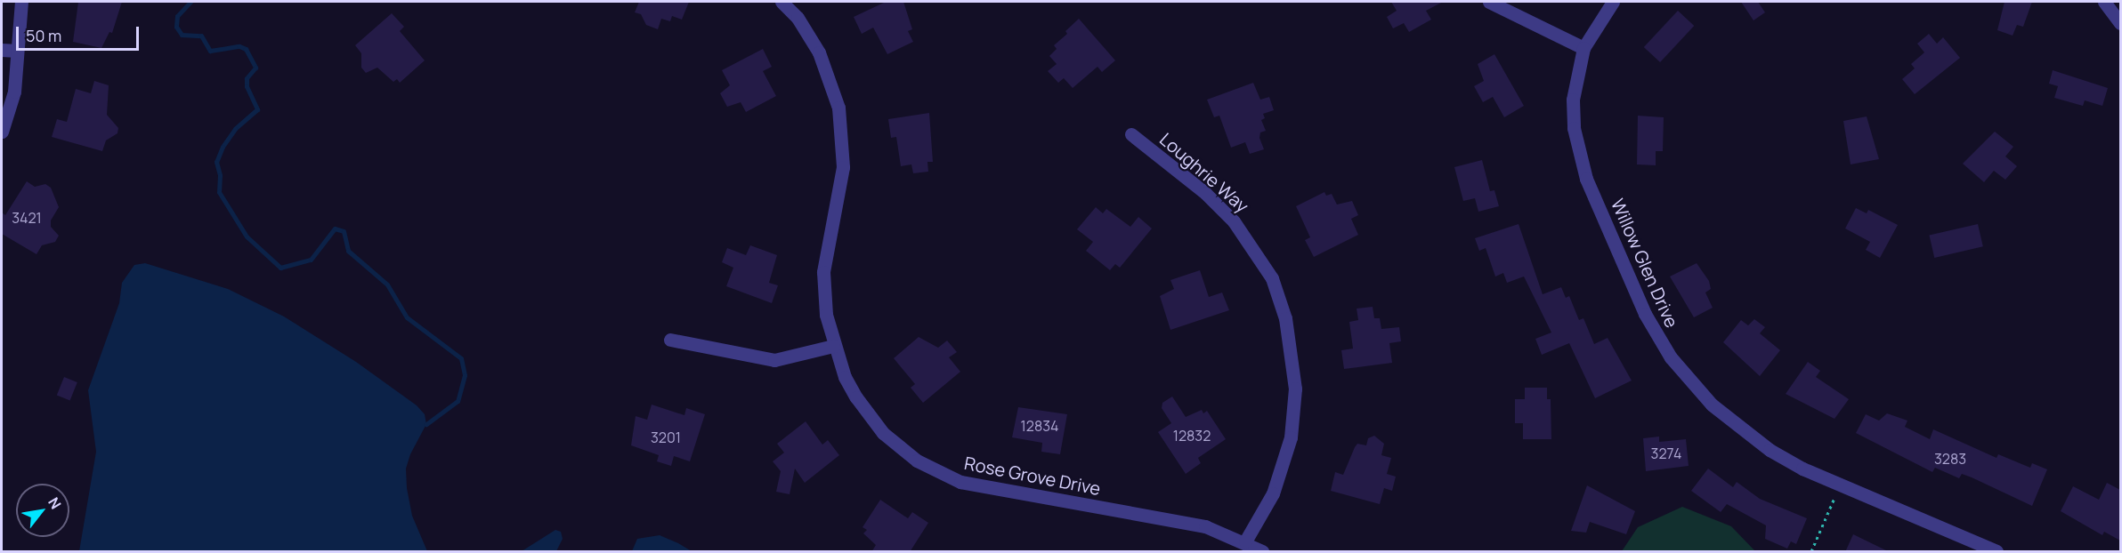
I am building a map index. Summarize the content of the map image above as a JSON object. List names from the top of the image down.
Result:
{
  "streets": {
    "street": ["Loughrie Way", "Willow Glen Drive", "Rose Grove Drive"]
  },
  "crossings": [
    ["Loughrie Way", "Rose Grove Drive"]
  ],
  "house_numbers": [
    "3421",
    "12834",
    "12832",
    "3201",
    "3274",
    "3283"
  ],
  "scale_bar": "50 m",
  "north": "top right"
}
